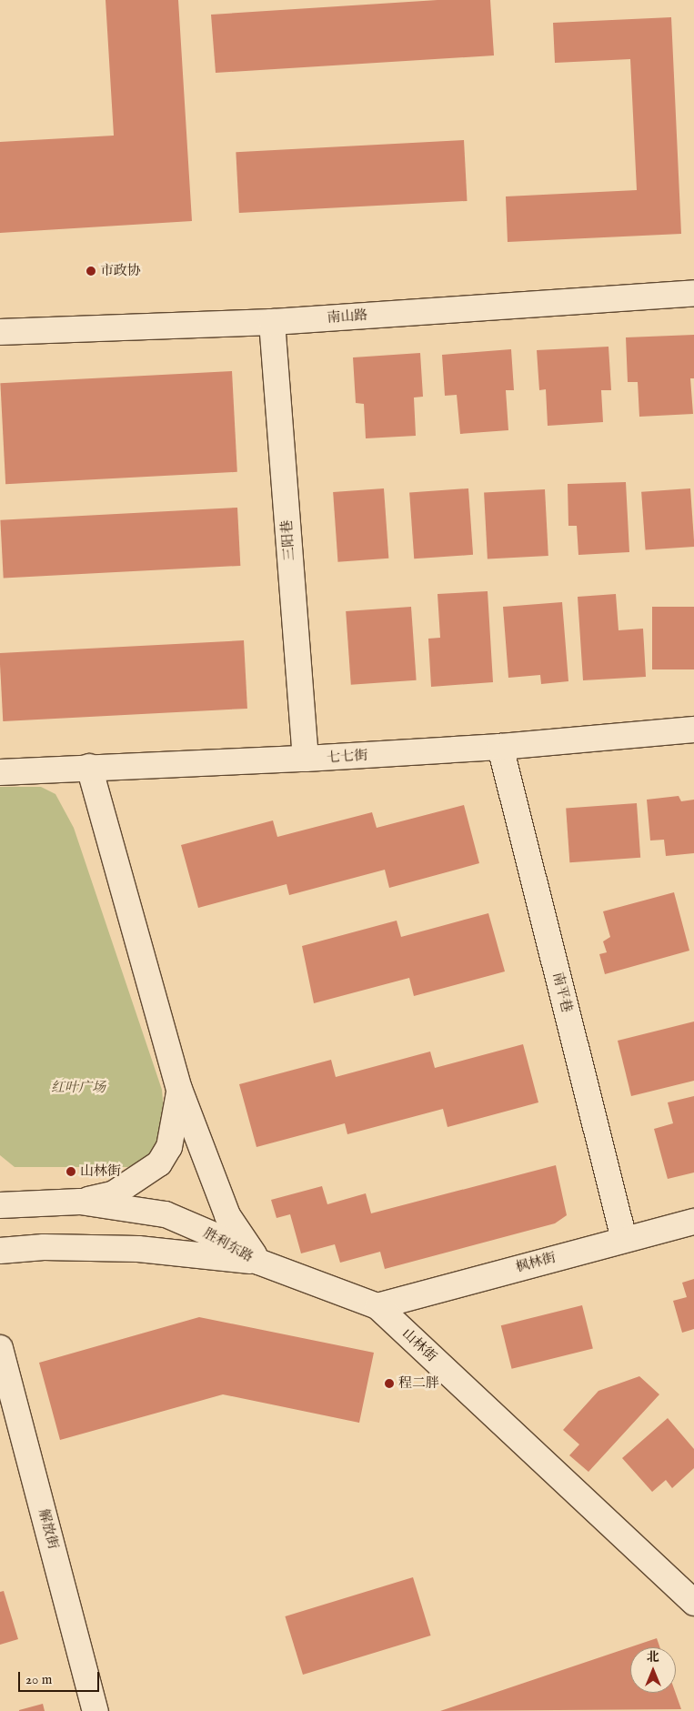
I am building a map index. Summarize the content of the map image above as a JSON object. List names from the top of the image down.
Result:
{
  "streets": {
    "street": [
      "南山路",
      "三阳巷",
      "七七街",
      "南平巷",
      "胜利东路",
      "枫林街",
      "山林街",
      "解放街"
    ]
  },
  "crossings": [
    ["南山路", "三阳巷"],
    ["三阳巷", "七七街"],
    ["七七街", "南平巷"],
    ["南平巷", "枫林街"],
    ["胜利东路", "山林街"],
    ["枫林街", "山林街"]
  ],
  "parks": ["红叶广场"],
  "places": ["市政协", "山林街", "程二胖"],
  "scale_bar": "20 m",
  "north": "top"
}
